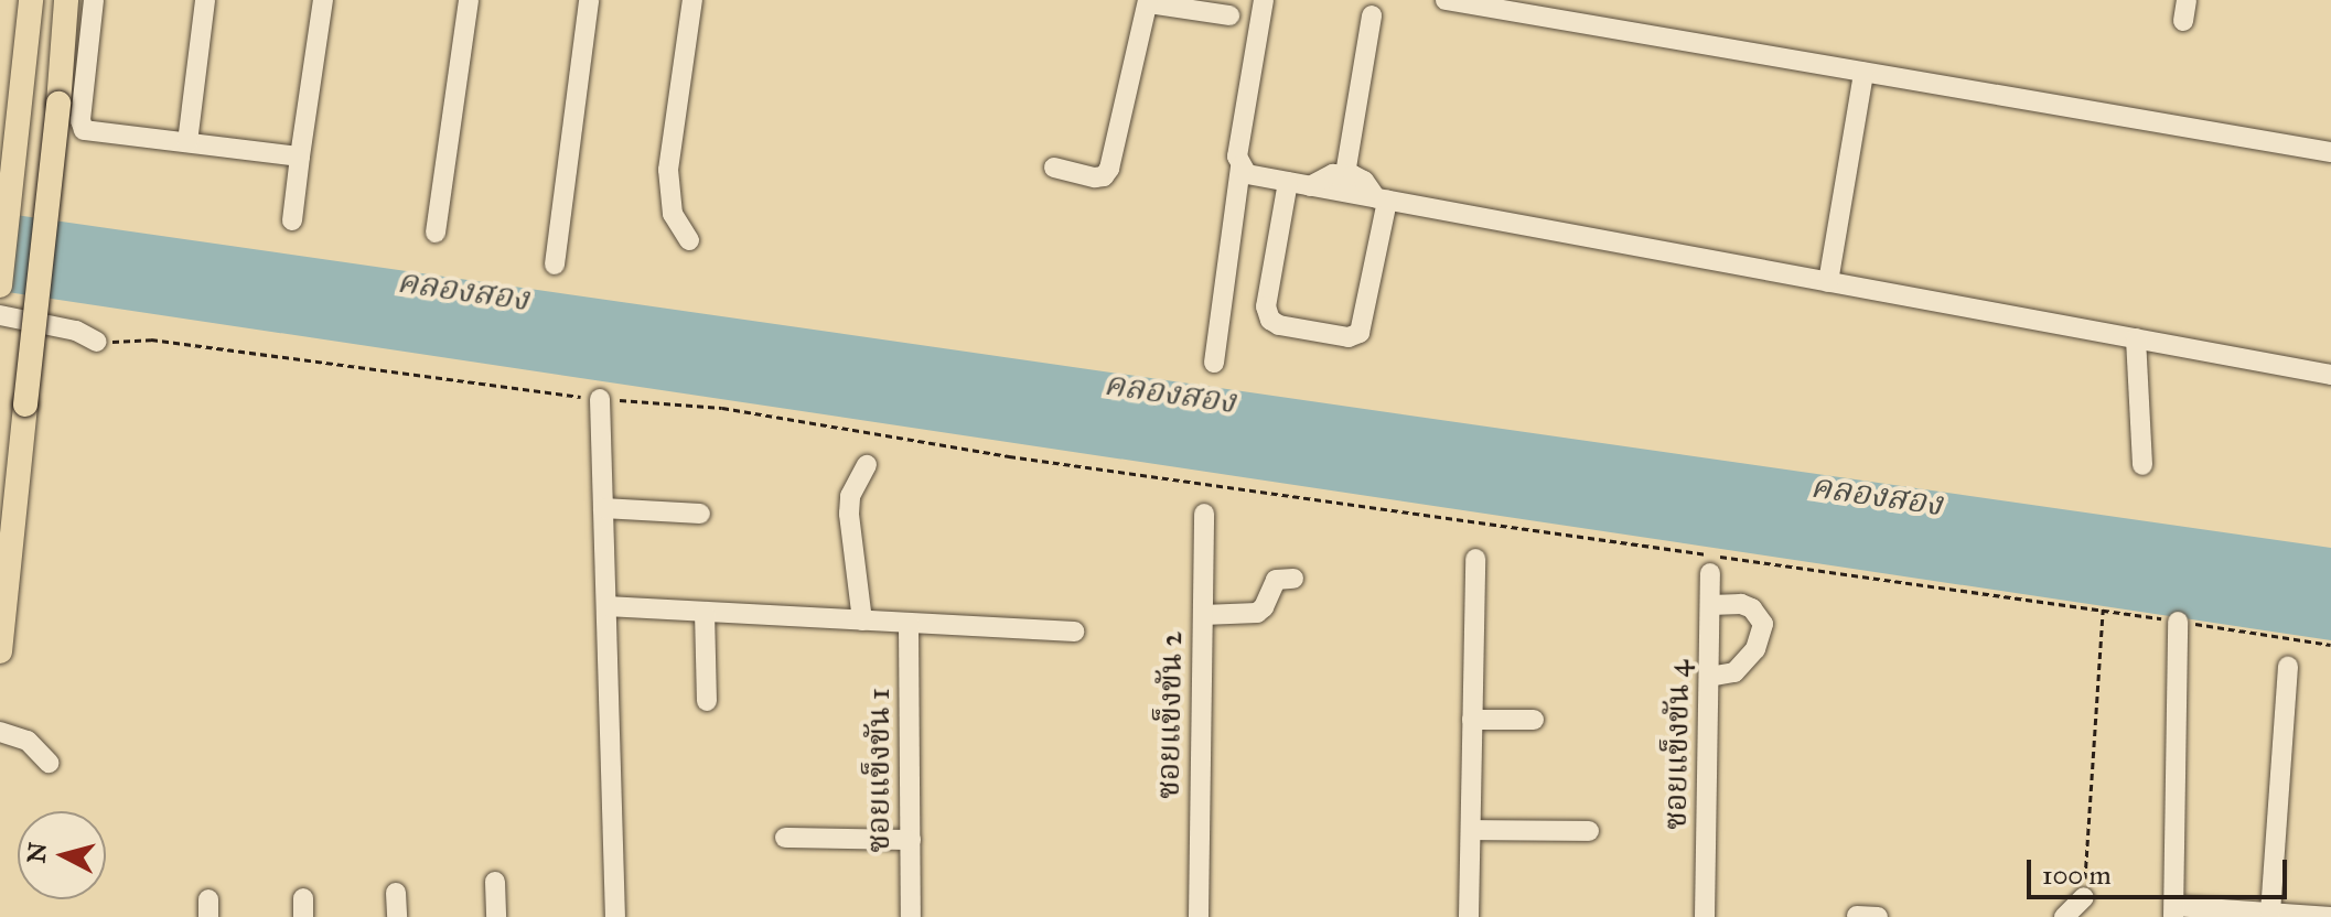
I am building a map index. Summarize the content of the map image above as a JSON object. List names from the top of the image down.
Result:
{
  "streets": {
    "street": ["ซอยแข็งขัน 2", "ซอยแข็งขัน 4", "ซอยแข็งขัน 1"]
  },
  "water": ["คลองสอง"],
  "scale_bar": "100 m",
  "north": "left"
}
